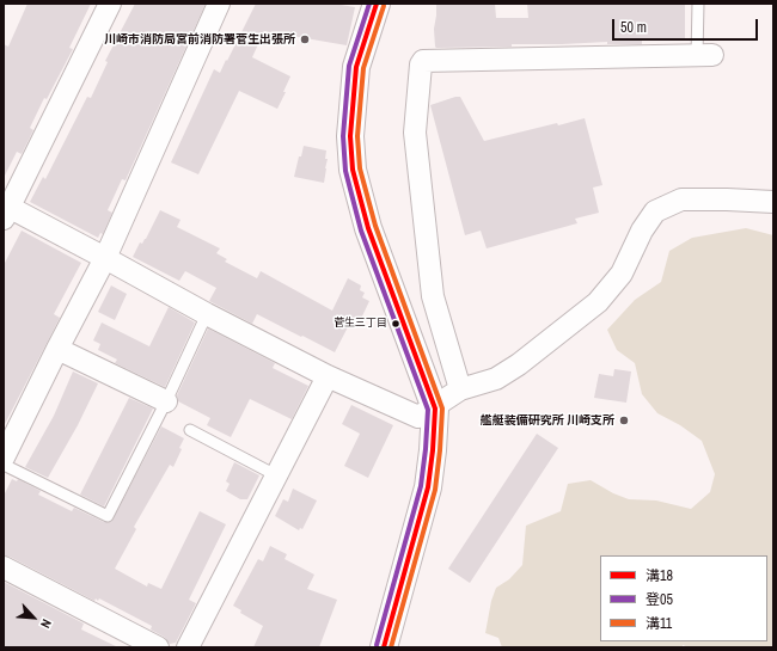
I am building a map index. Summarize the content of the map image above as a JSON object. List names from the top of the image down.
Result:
{
  "places": ["川崎市消防局宮前消防署菅生出張所", "菅生三丁目", "艦艇装備研究所 川崎支所"],
  "lines": ["transit line 溝18", "transit line 登05", "transit line 溝11"],
  "legend": ["溝18", "登05", "溝11"],
  "scale_bar": "50 m",
  "north": "bottom right"
}
